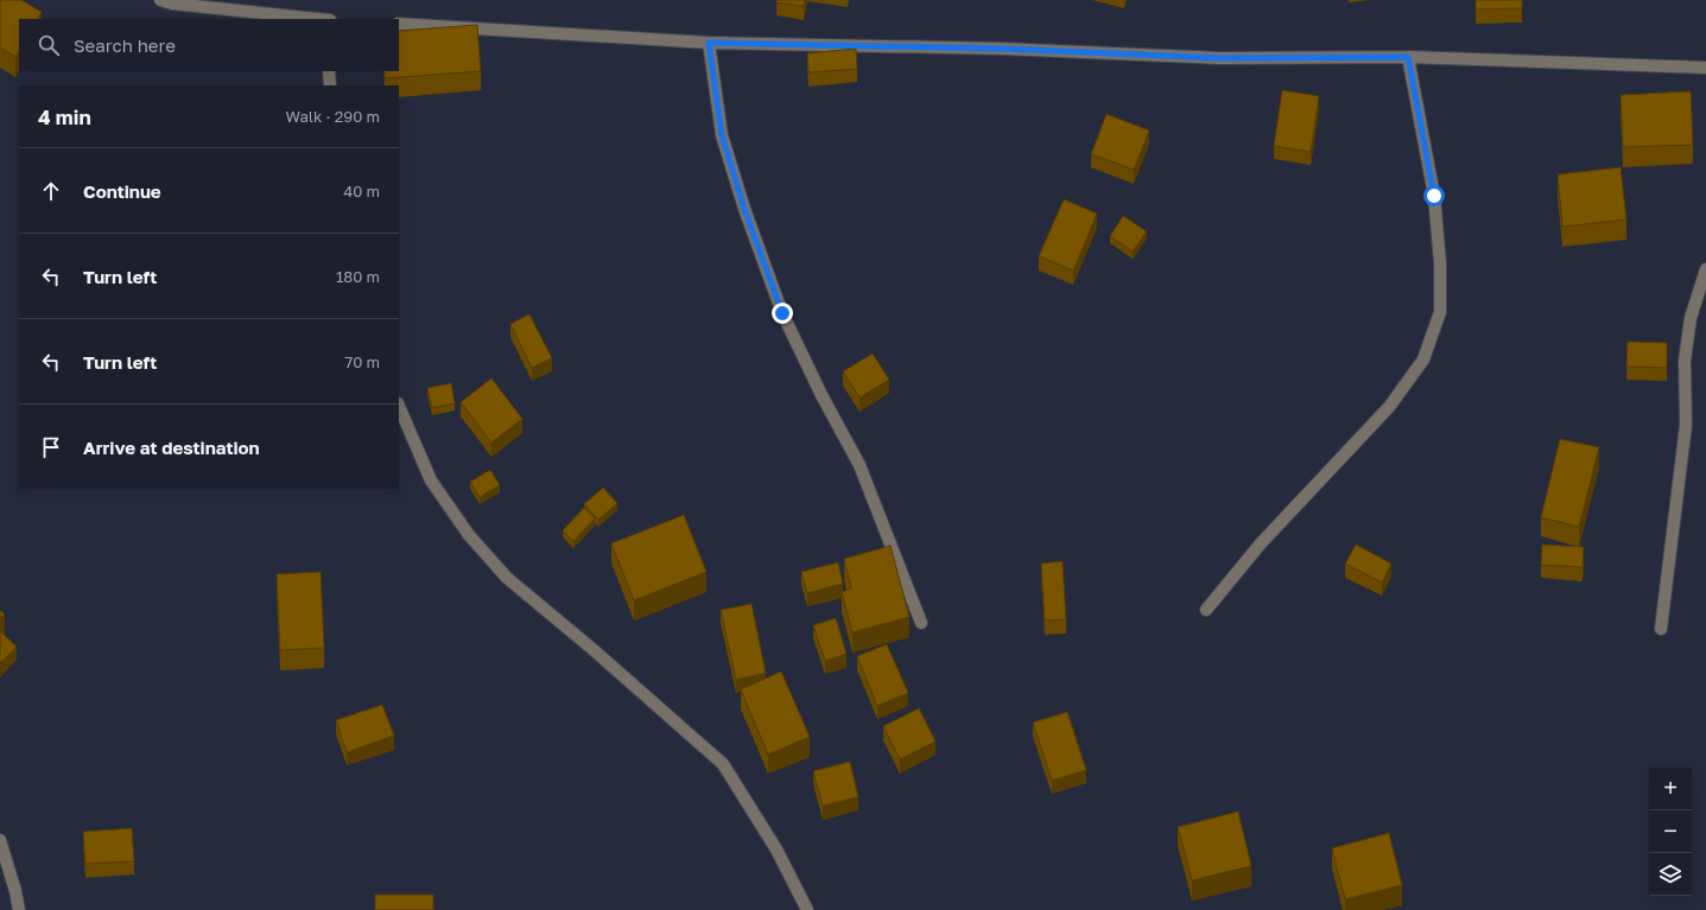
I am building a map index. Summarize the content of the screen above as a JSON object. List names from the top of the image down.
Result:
{
  "page": {
    "search": "Search here",
    "heading": ["4 min", "Walk · 290 m"],
    "list": [
      ["Continue", "40 m"],
      ["Turn left", "180 m"],
      ["Turn left", "70 m"],
      "Arrive at destination"
    ],
    "map_buttons": ["+", "−"]
  }
}
